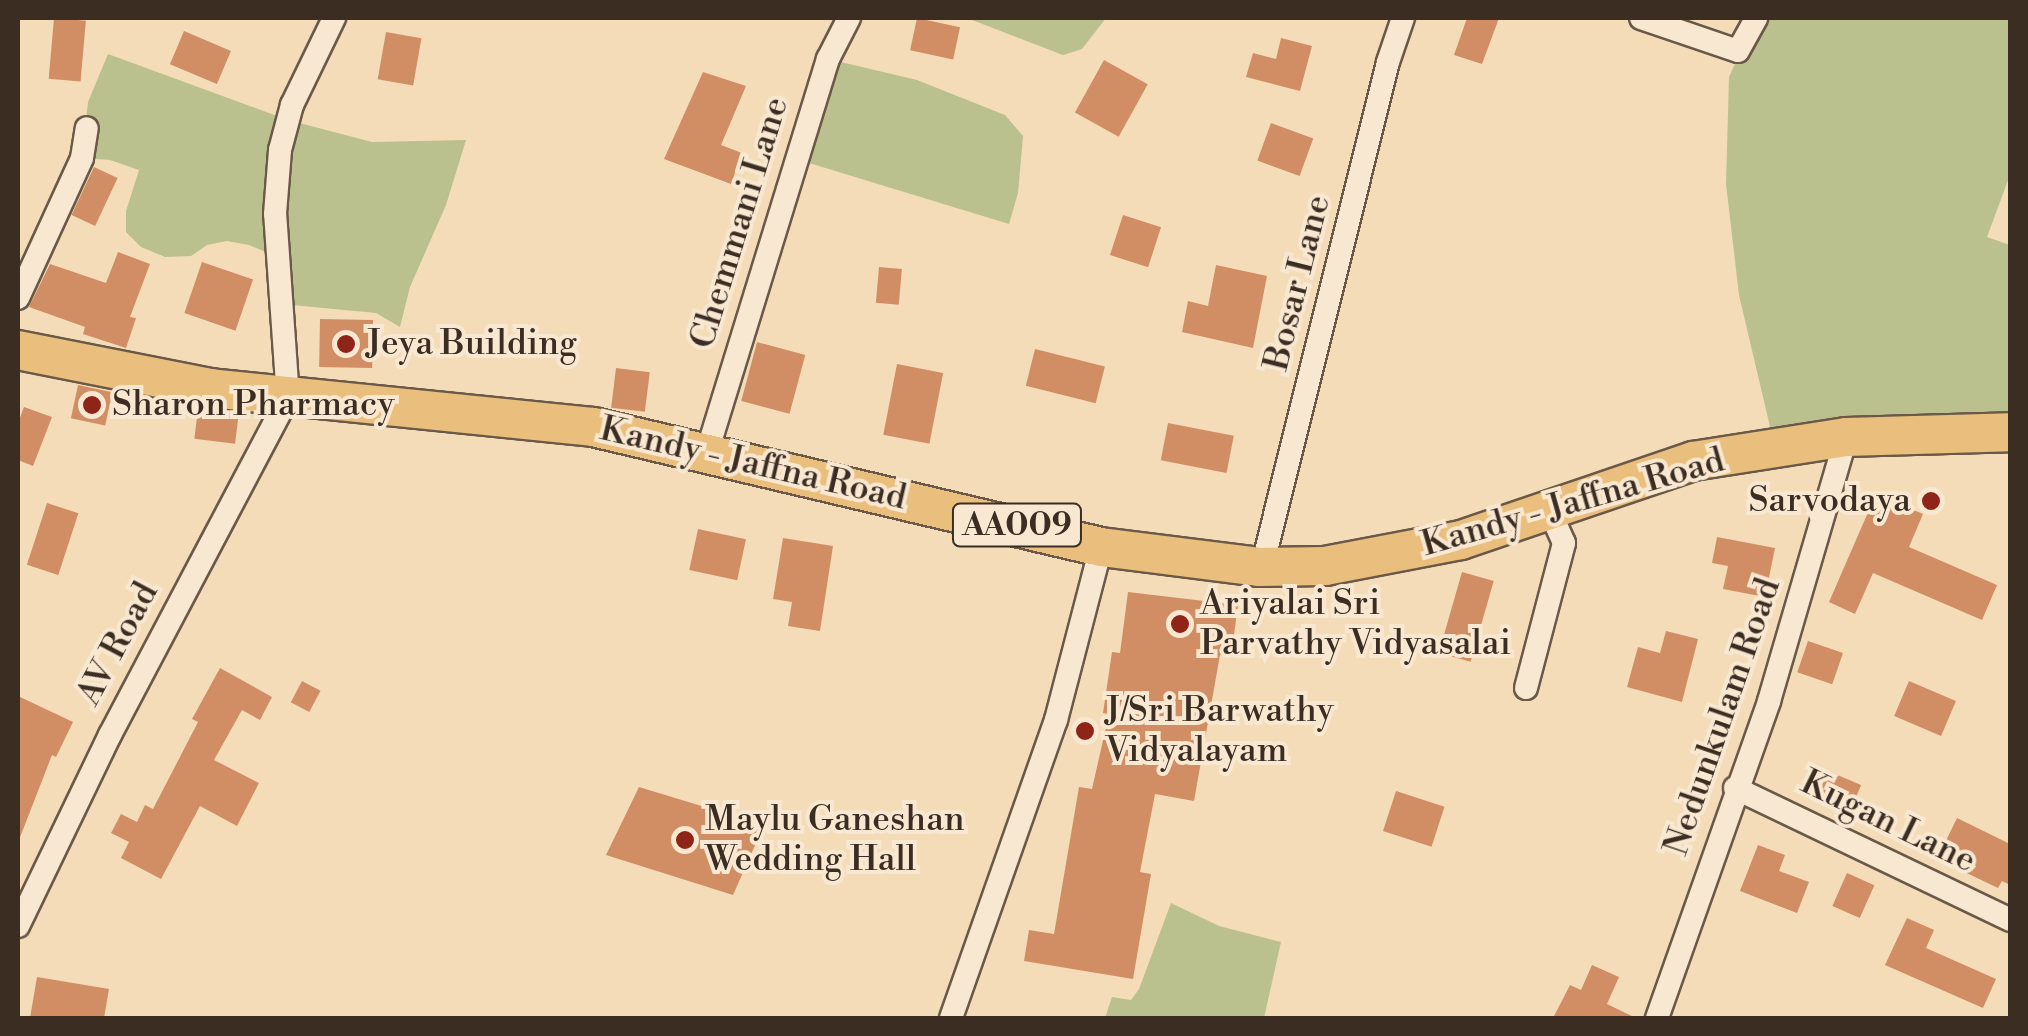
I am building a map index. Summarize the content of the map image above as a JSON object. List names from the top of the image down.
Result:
{
  "streets": {
    "highway": ["Kandy - Jaffna Road", "AA009"],
    "street": [
      "Chemmani Lane",
      "Bosar Lane",
      "AV Road",
      "Nedunkulam Road",
      "Kugan Lane"
    ]
  },
  "crossings": [
    ["Chemmani Lane", "Kandy - Jaffna Road"],
    ["Bosar Lane", "Kandy - Jaffna Road"],
    ["Kandy - Jaffna Road", "AV Road"],
    ["Kandy - Jaffna Road", "Nedunkulam Road"],
    ["Nedunkulam Road", "Kugan Lane"]
  ],
  "places": [
    "Jeya Building",
    "Sharon Pharmacy",
    "Sarvodaya",
    "Ariyalai Sri Parvathy Vidyasalai",
    "J/Sri Barwathy Vidyalayam",
    "Maylu Ganeshan Wedding Hall"
  ]
}
